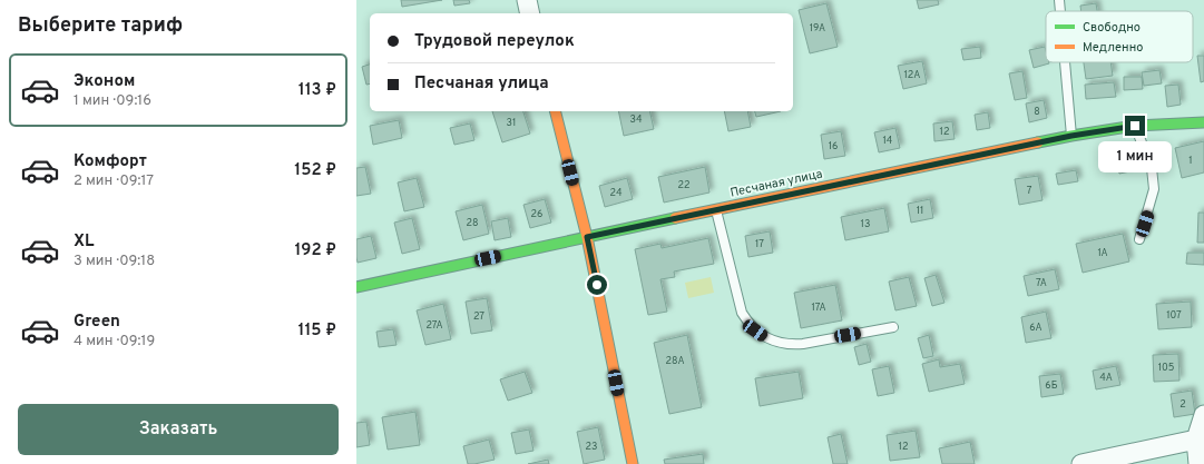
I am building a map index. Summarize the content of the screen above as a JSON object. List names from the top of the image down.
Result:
{
  "streets": {
    "street": ["Песчаная улица"]
  },
  "house_numbers": [
    "19А",
    "12А",
    "8",
    "34",
    "31",
    "12",
    "14",
    "16",
    "1",
    "22",
    "7",
    "24",
    "11",
    "26",
    "28",
    "13",
    "17",
    "1А",
    "7А",
    "17А",
    "107",
    "27",
    "27А",
    "6А",
    "28A",
    "105",
    "4А",
    "6Б",
    "2",
    "23",
    "12"
  ],
  "legend": ["Свободно", "Медленно"],
  "page": {
    "heading": "Выберите тариф",
    "banner": ["Трудовой переулок", "Песчаная улица"],
    "list": [
      {
        "name": "Эконом",
        "note": "1 мин · 09:16",
        "value": "113 ₽"
      },
      {
        "name": "Комфорт",
        "note": "2 мин · 09:17",
        "value": "152 ₽"
      },
      {
        "name": "XL",
        "note": "3 мин · 09:18",
        "value": "192 ₽"
      },
      {
        "name": "Green",
        "note": "4 мин · 09:19",
        "value": "115 ₽"
      }
    ],
    "bubble": "1 мин",
    "buttons": "Заказать"
  }
}
